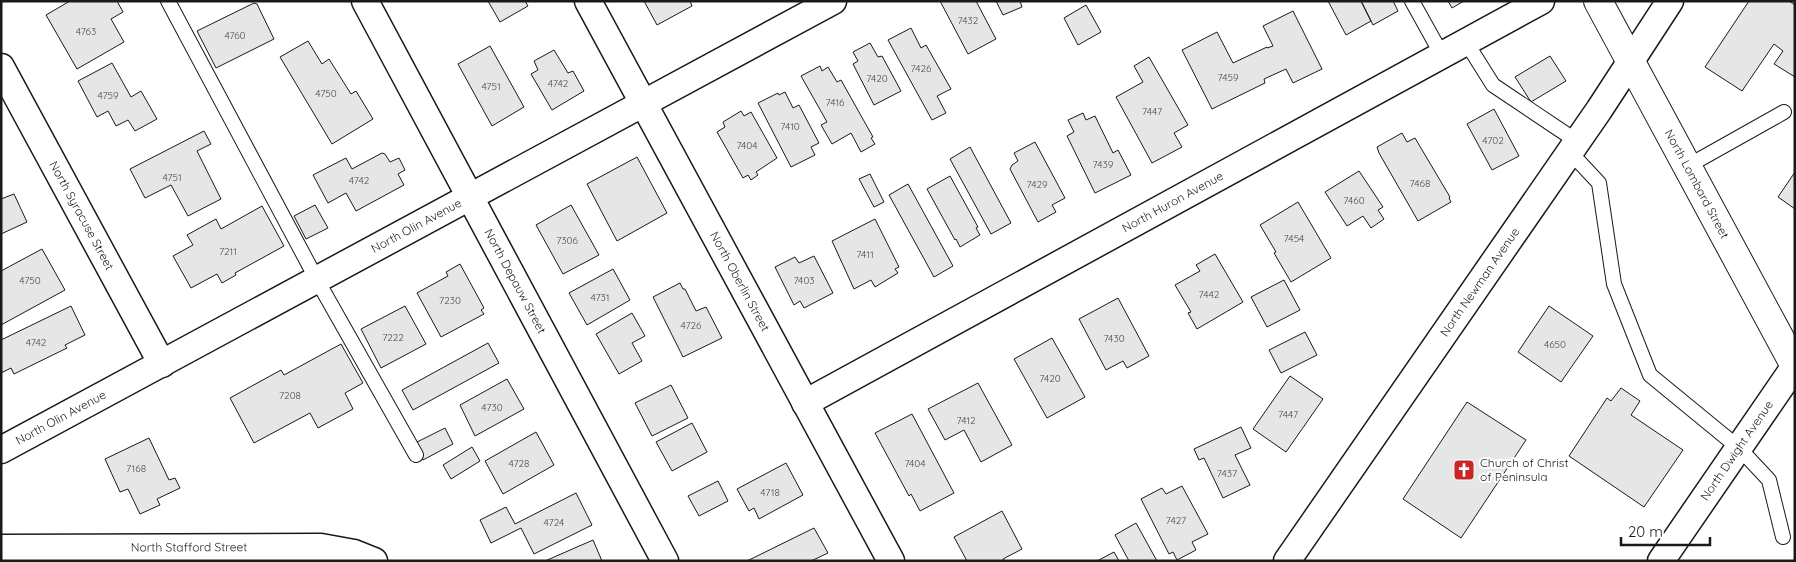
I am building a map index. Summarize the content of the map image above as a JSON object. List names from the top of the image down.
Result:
{
  "streets": {
    "main road": ["North Lombard Street"],
    "street": [
      "North Huron Avenue",
      "North Syracuse Street",
      "North Olin Avenue",
      "North Depauw Street",
      "North Oberlin Street",
      "North Newman Avenue",
      "North Dwight Avenue",
      "North Stafford Street"
    ]
  },
  "crossings": [
    ["North Lombard Street", "North Newman Avenue"],
    ["North Lombard Street", "North Dwight Avenue"],
    ["North Huron Avenue", "North Oberlin Street"],
    ["North Syracuse Street", "North Olin Avenue"],
    ["North Olin Avenue", "North Depauw Street"],
    ["North Olin Avenue", "North Oberlin Street"]
  ],
  "places": {
    "church": ["Church of Christ of Peninsula"]
  },
  "house_numbers": [
    "7432",
    "4763",
    "4760",
    "7426",
    "7459",
    "7420",
    "4742",
    "4751",
    "4750",
    "4759",
    "7416",
    "7447",
    "7410",
    "4702",
    "7404",
    "7439",
    "4751",
    "4742",
    "7468",
    "7429",
    "7460",
    "7454",
    "7306",
    "7211",
    "7411",
    "4750",
    "7403",
    "7442",
    "4731",
    "7230",
    "4726",
    "7222",
    "7430",
    "4742",
    "4650",
    "7420",
    "7208",
    "4730",
    "7447",
    "7412",
    "4728",
    "7404",
    "7168",
    "7437",
    "4718",
    "7427",
    "4724"
  ],
  "scale_bar": "20 m"
}
